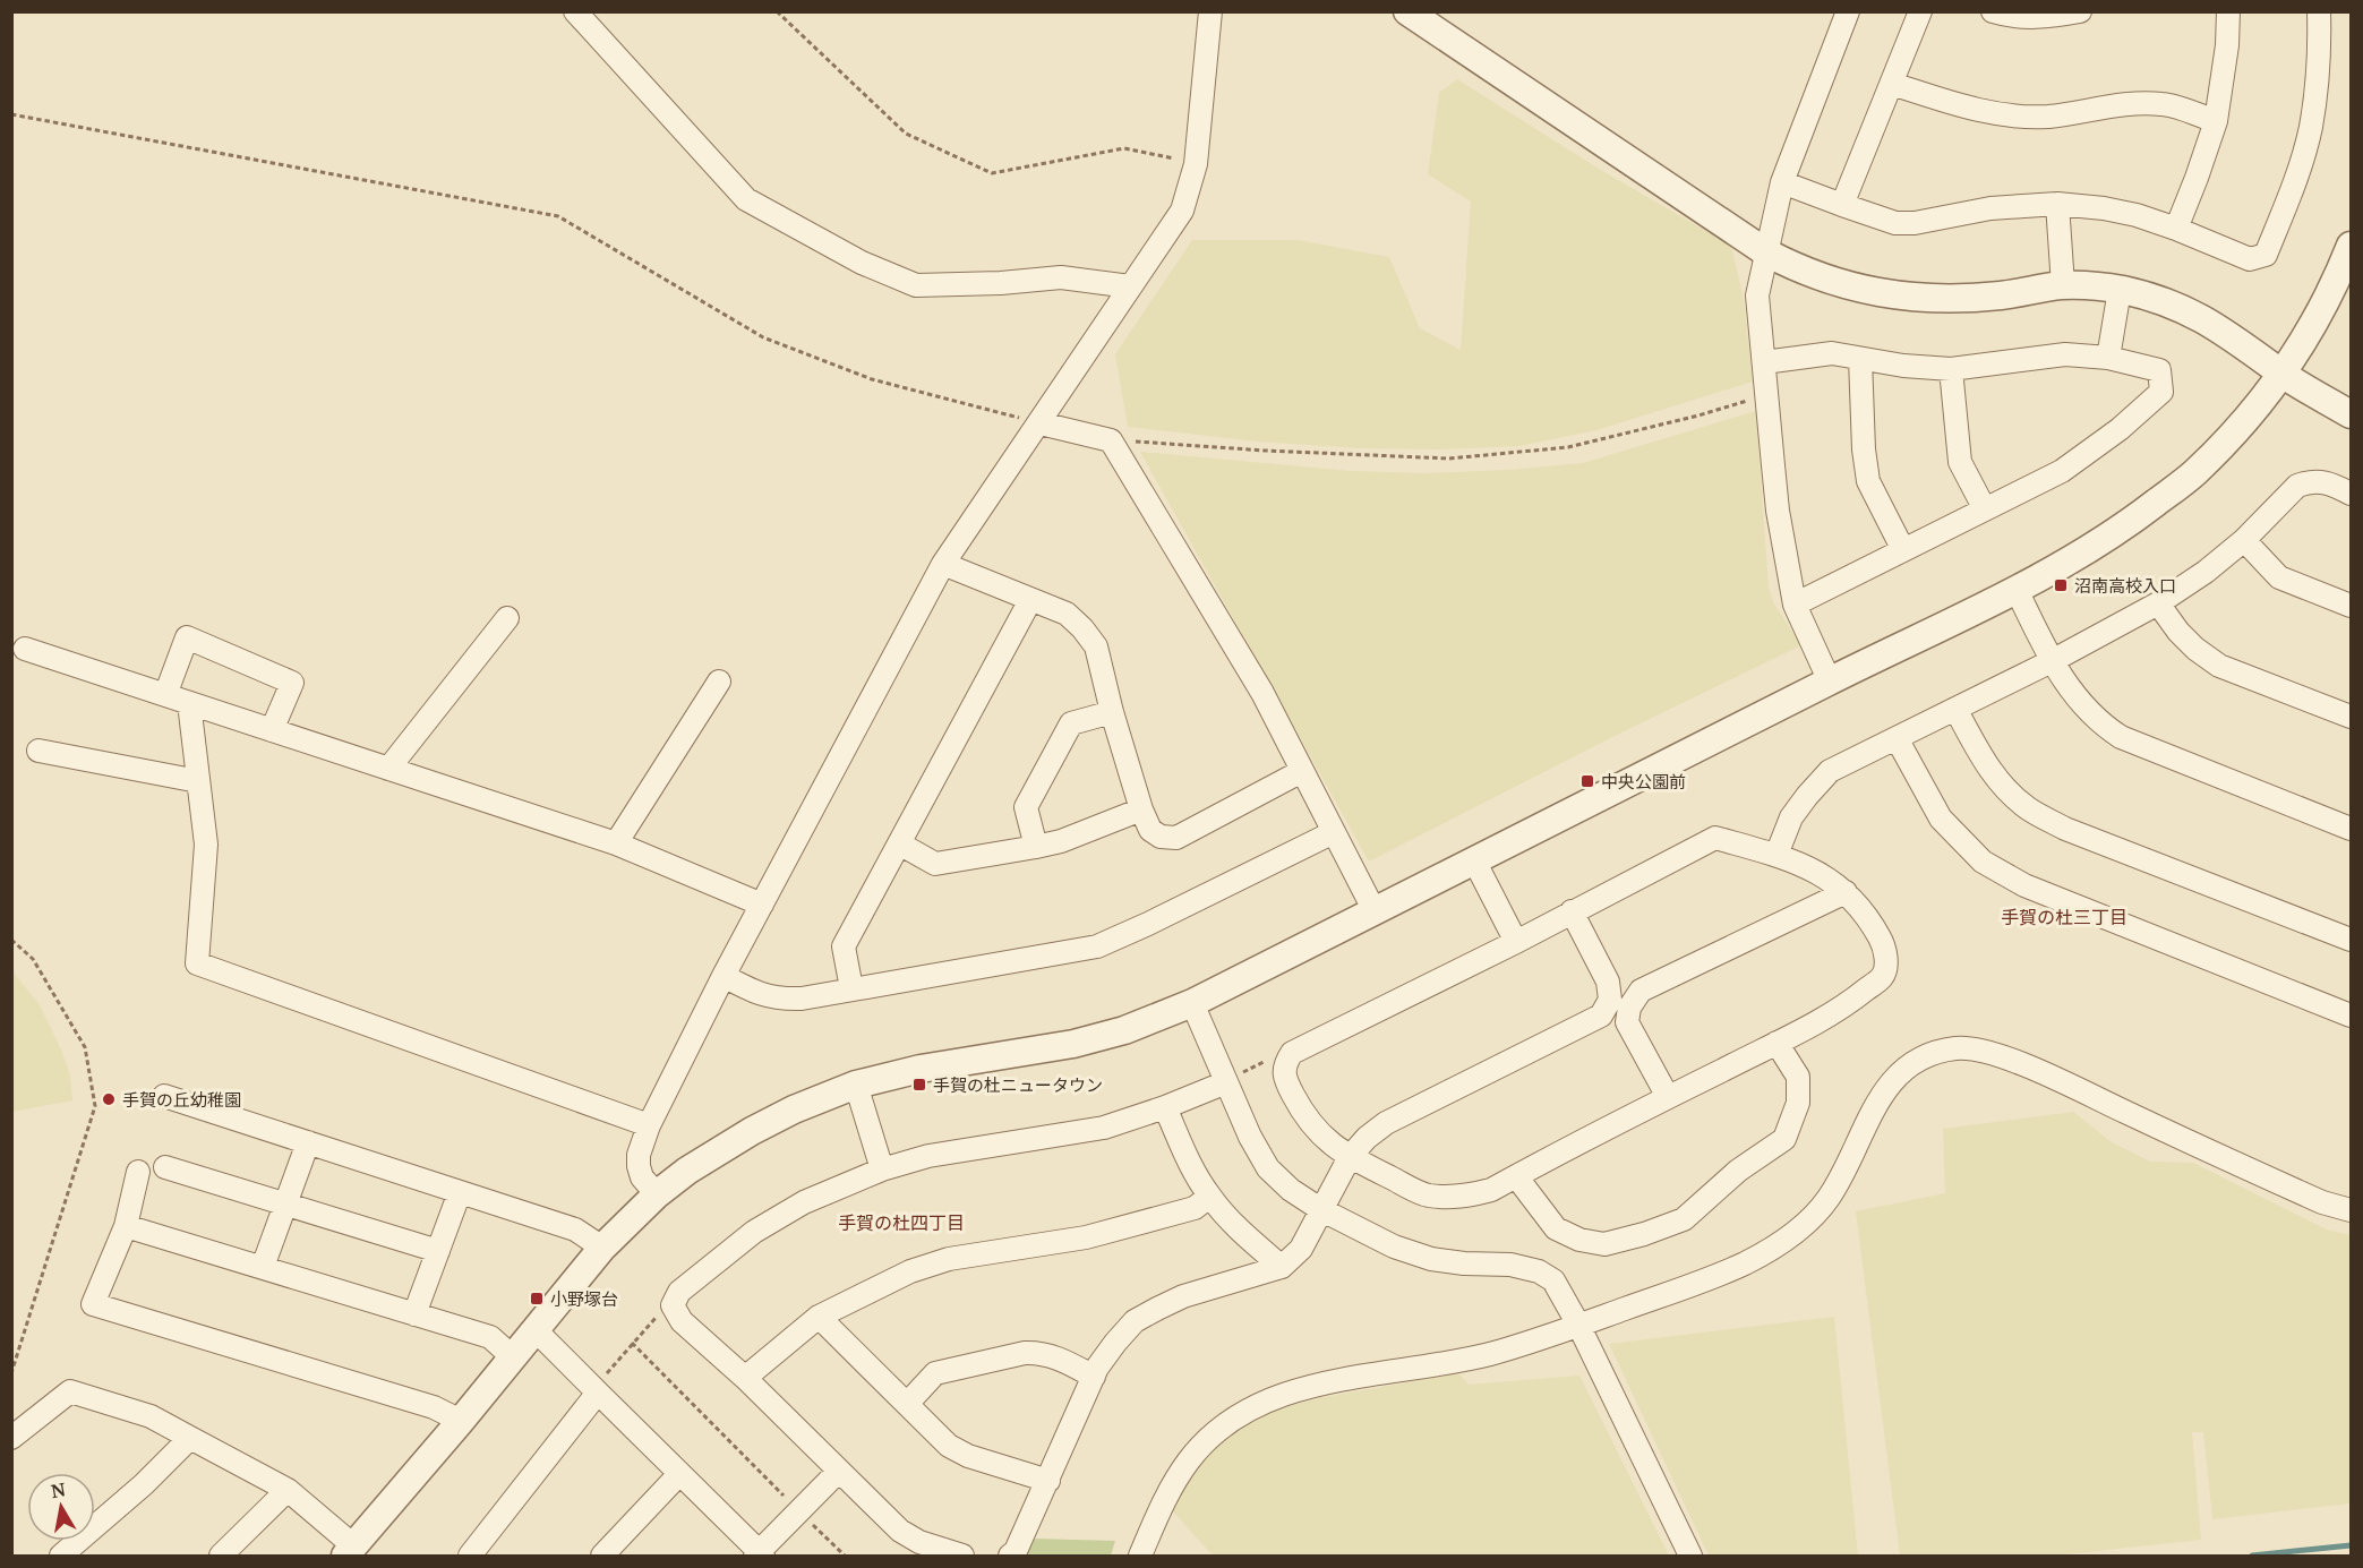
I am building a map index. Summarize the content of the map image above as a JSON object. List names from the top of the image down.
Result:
{
  "districts": ["手賀の杜三丁目", "手賀の杜四丁目"],
  "places": {
    "transit": [
      "沼南高校入口",
      "中央公園前",
      "手賀の杜ニュータウン",
      "小野塚台"
    ],
    "other": ["手賀の丘幼稚園"]
  },
  "north": "top"
}
